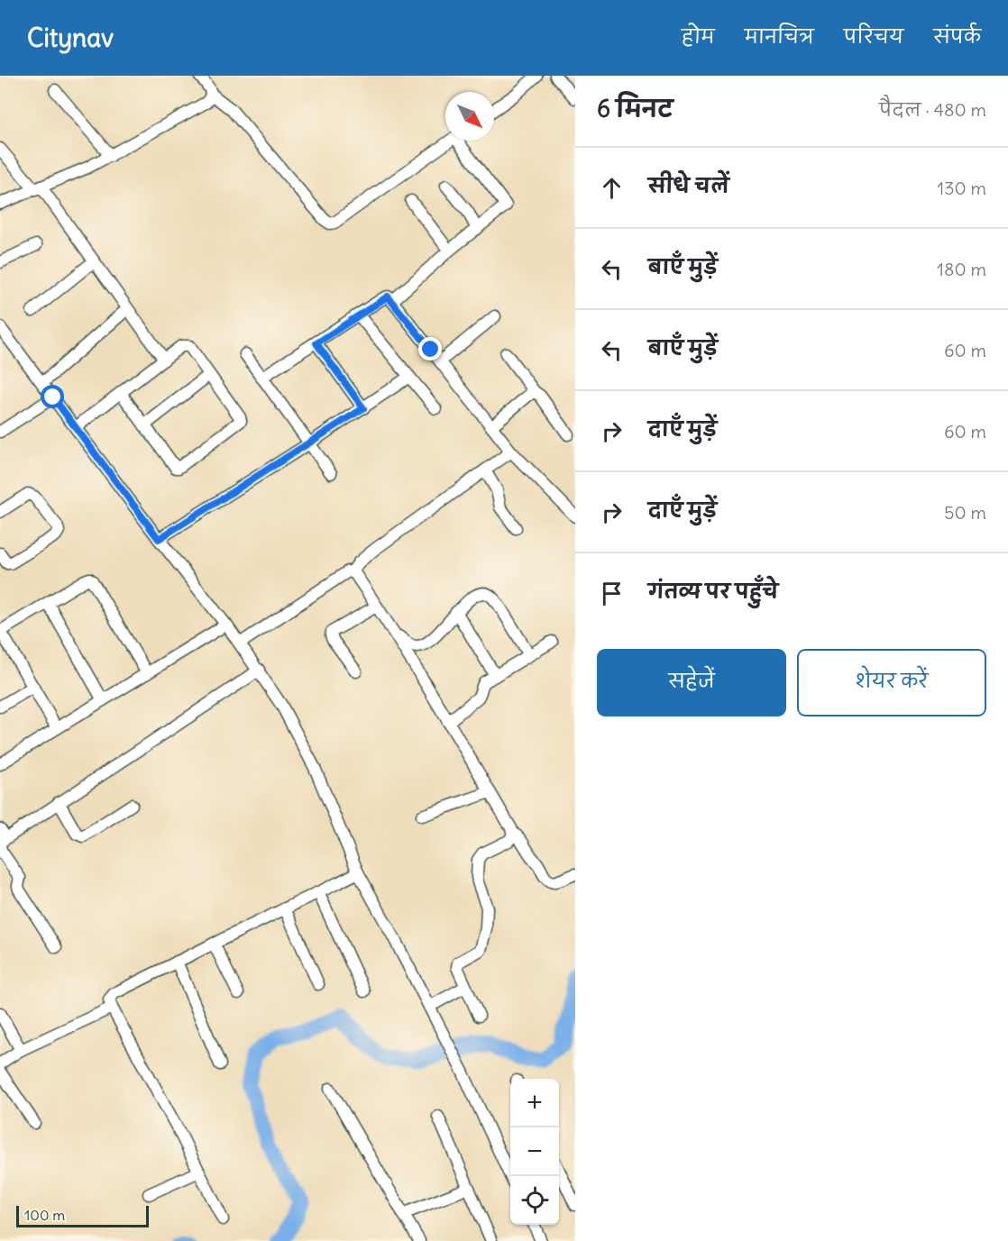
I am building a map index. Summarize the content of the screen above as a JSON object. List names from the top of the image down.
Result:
{
  "scale_bar": "100 m",
  "north": "bottom right",
  "page": {
    "header": "Citynav",
    "nav": [
      "होम",
      "मानचित्र",
      "परिचय",
      "संपर्क"
    ],
    "heading": ["6 मिनट", "पैदल · 480 m"],
    "list": [
      ["सीधे चलें", "130 m"],
      ["बाएँ मुड़ें", "180 m"],
      ["बाएँ मुड़ें", "60 m"],
      ["दाएँ मुड़ें", "60 m"],
      ["दाएँ मुड़ें", "50 m"],
      "गंतव्य पर पहुँचे"
    ],
    "buttons": ["सहेजें", "शेयर करें"],
    "map_buttons": ["+", "−"],
    "scale": "100 m"
  }
}
